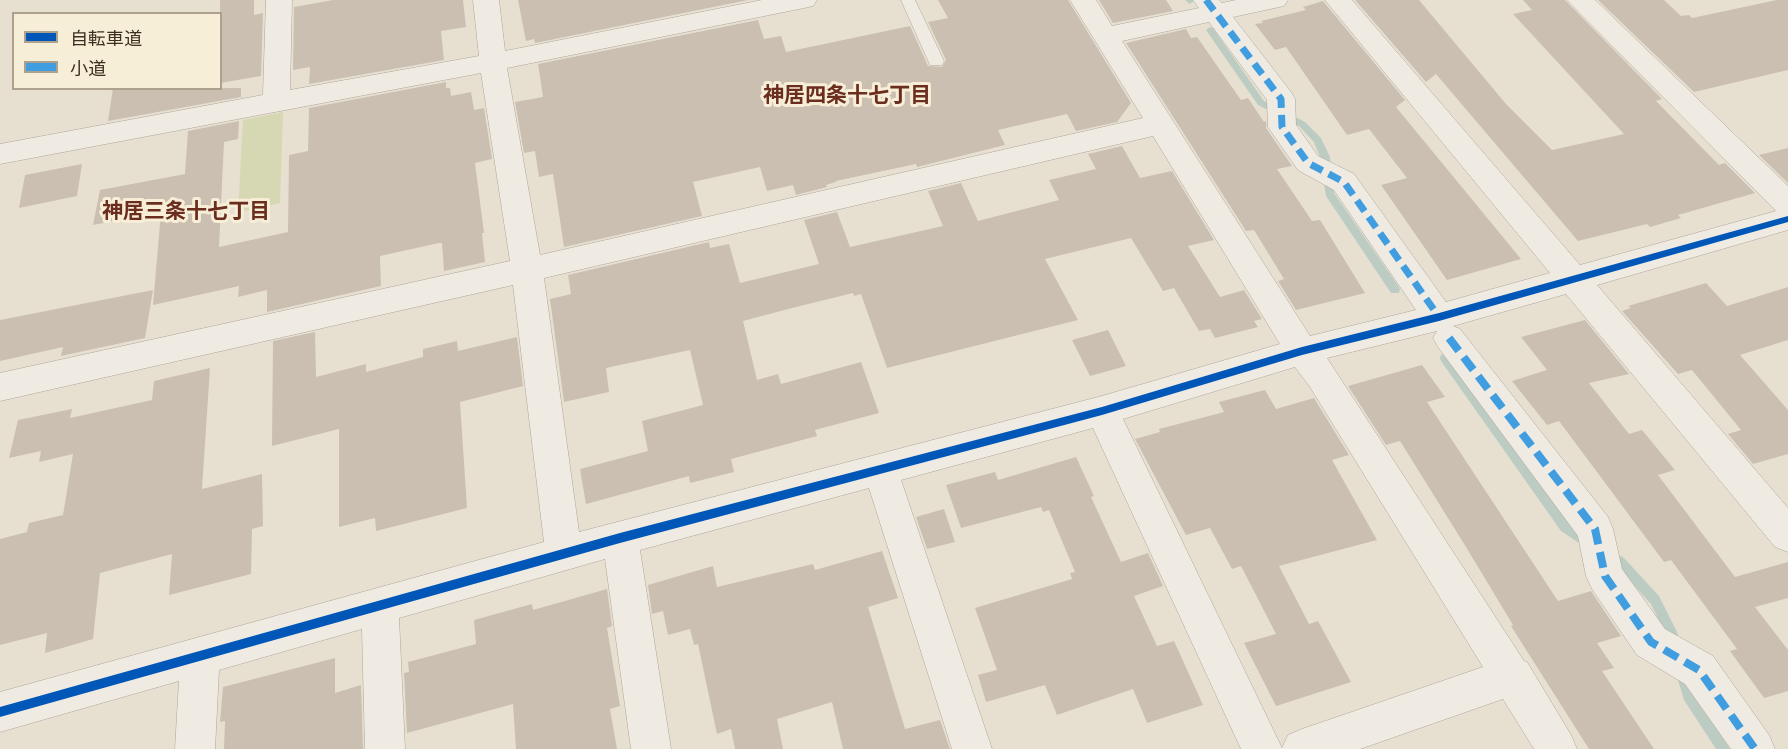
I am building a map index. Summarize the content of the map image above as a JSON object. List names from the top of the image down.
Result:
{
  "districts": ["神居四条十七丁目", "神居三条十七丁目"],
  "legend": ["自転車道", "小道"]
}
